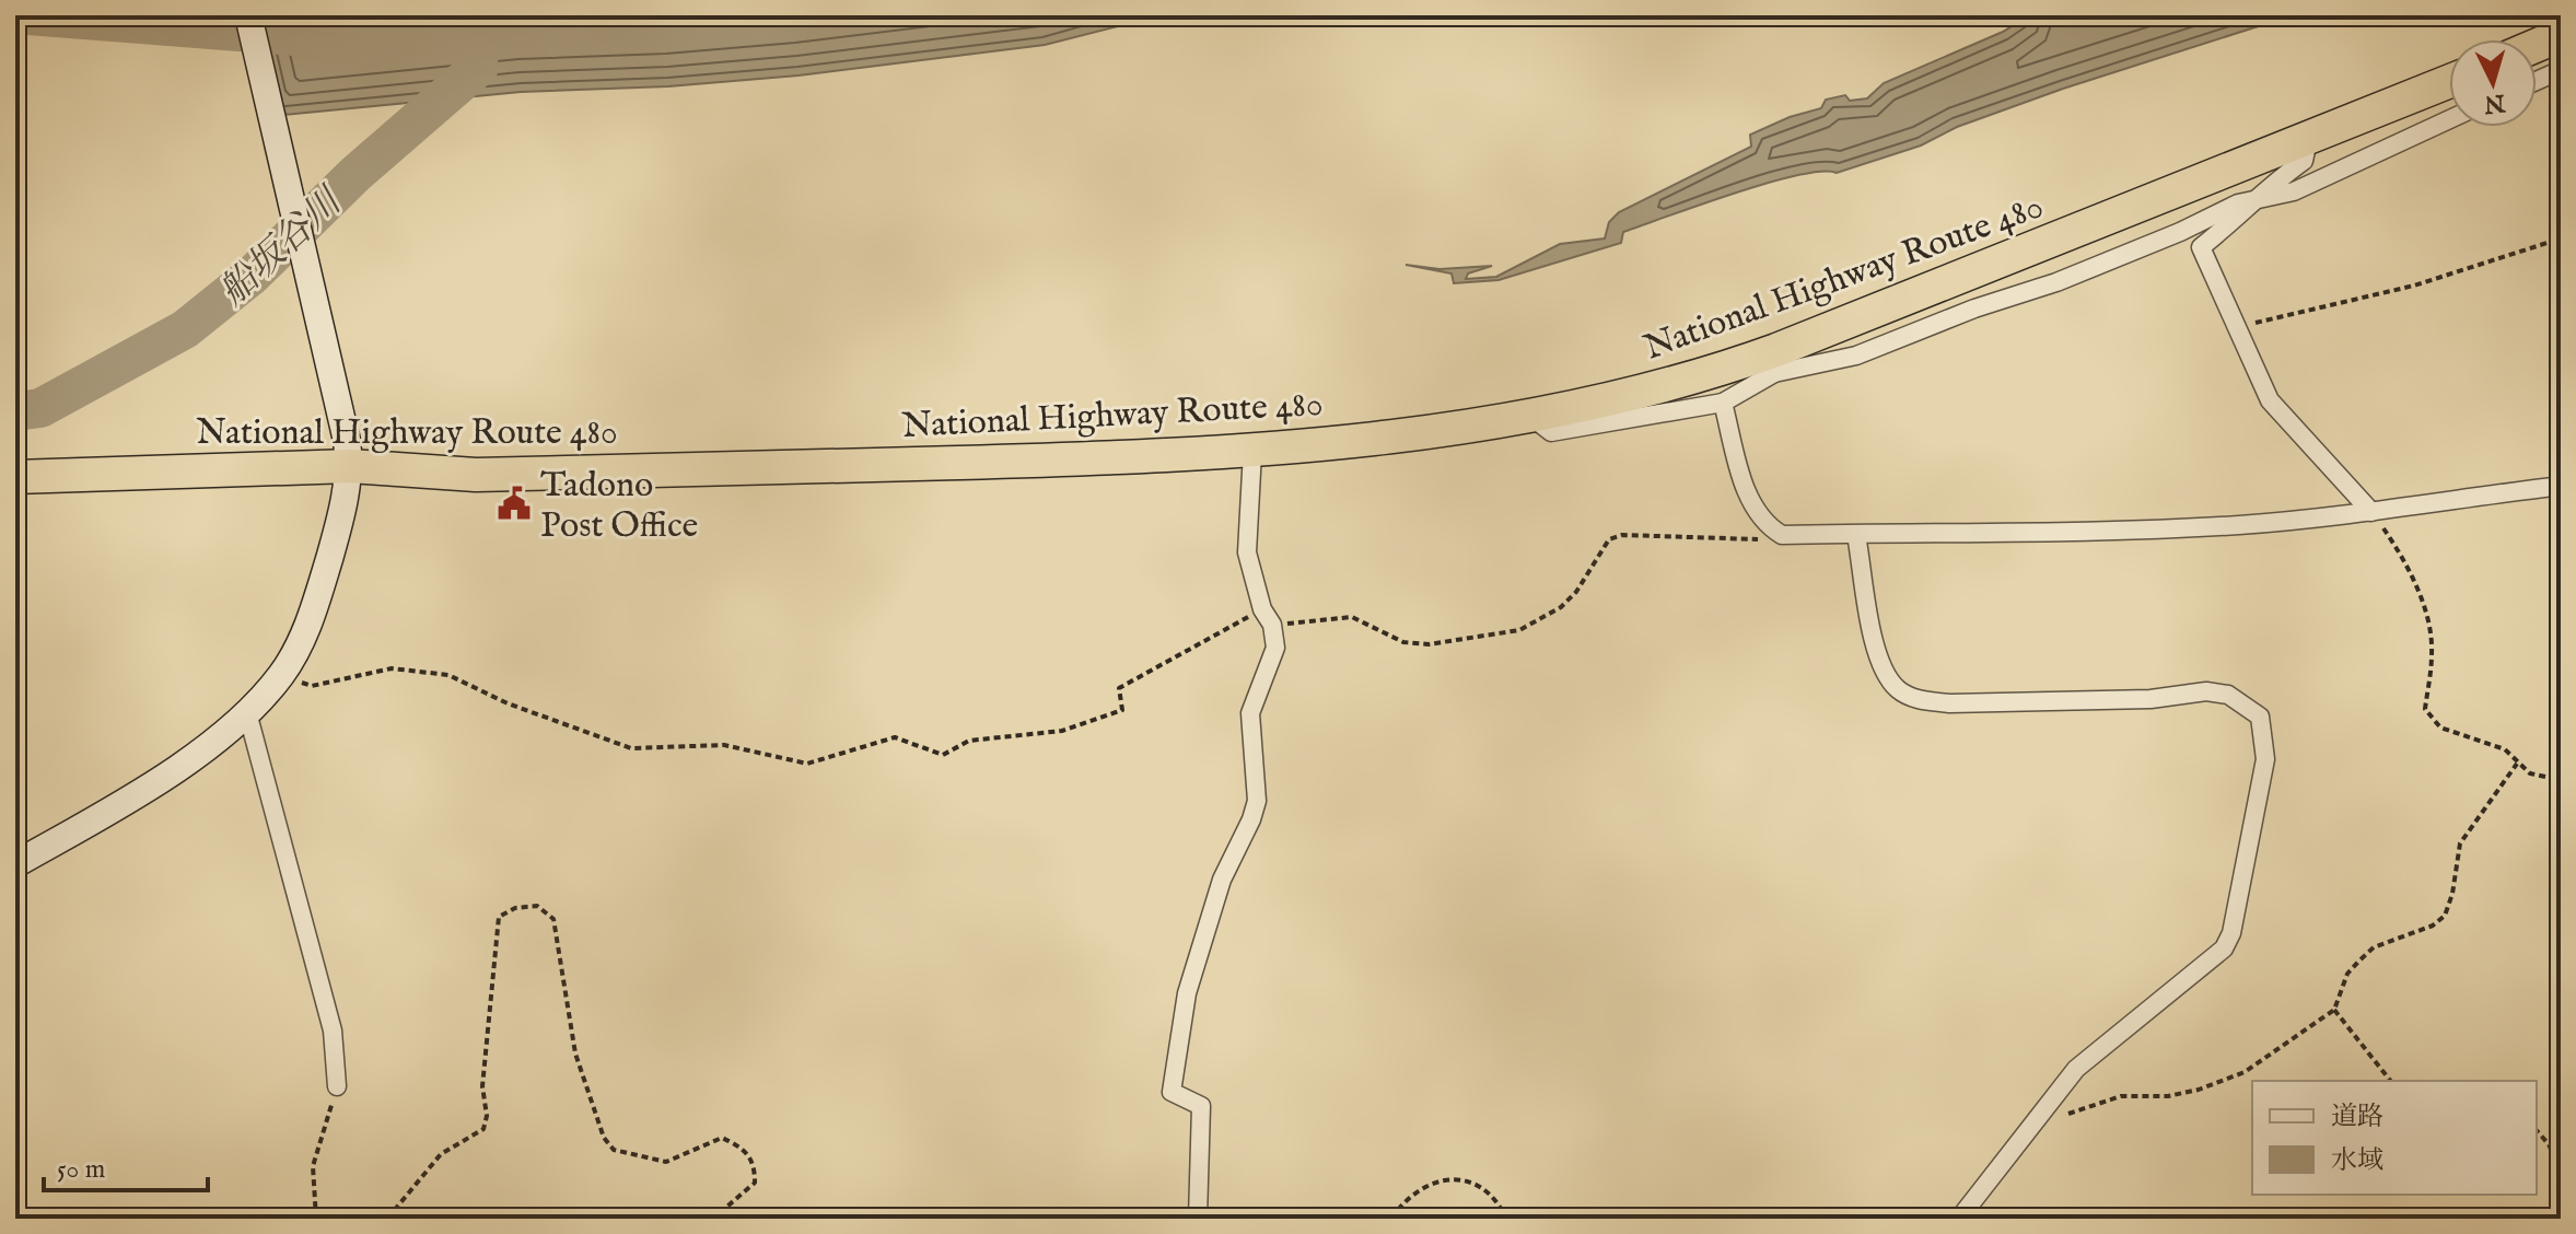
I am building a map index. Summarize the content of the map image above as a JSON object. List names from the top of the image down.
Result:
{
  "streets": {
    "highway": ["National Highway Route 480"]
  },
  "water": ["船坂谷川"],
  "places": {
    "public building": ["Tadono Post Office"]
  },
  "legend": ["道路", "水域"],
  "scale_bar": "50 m",
  "north": "bottom"
}
